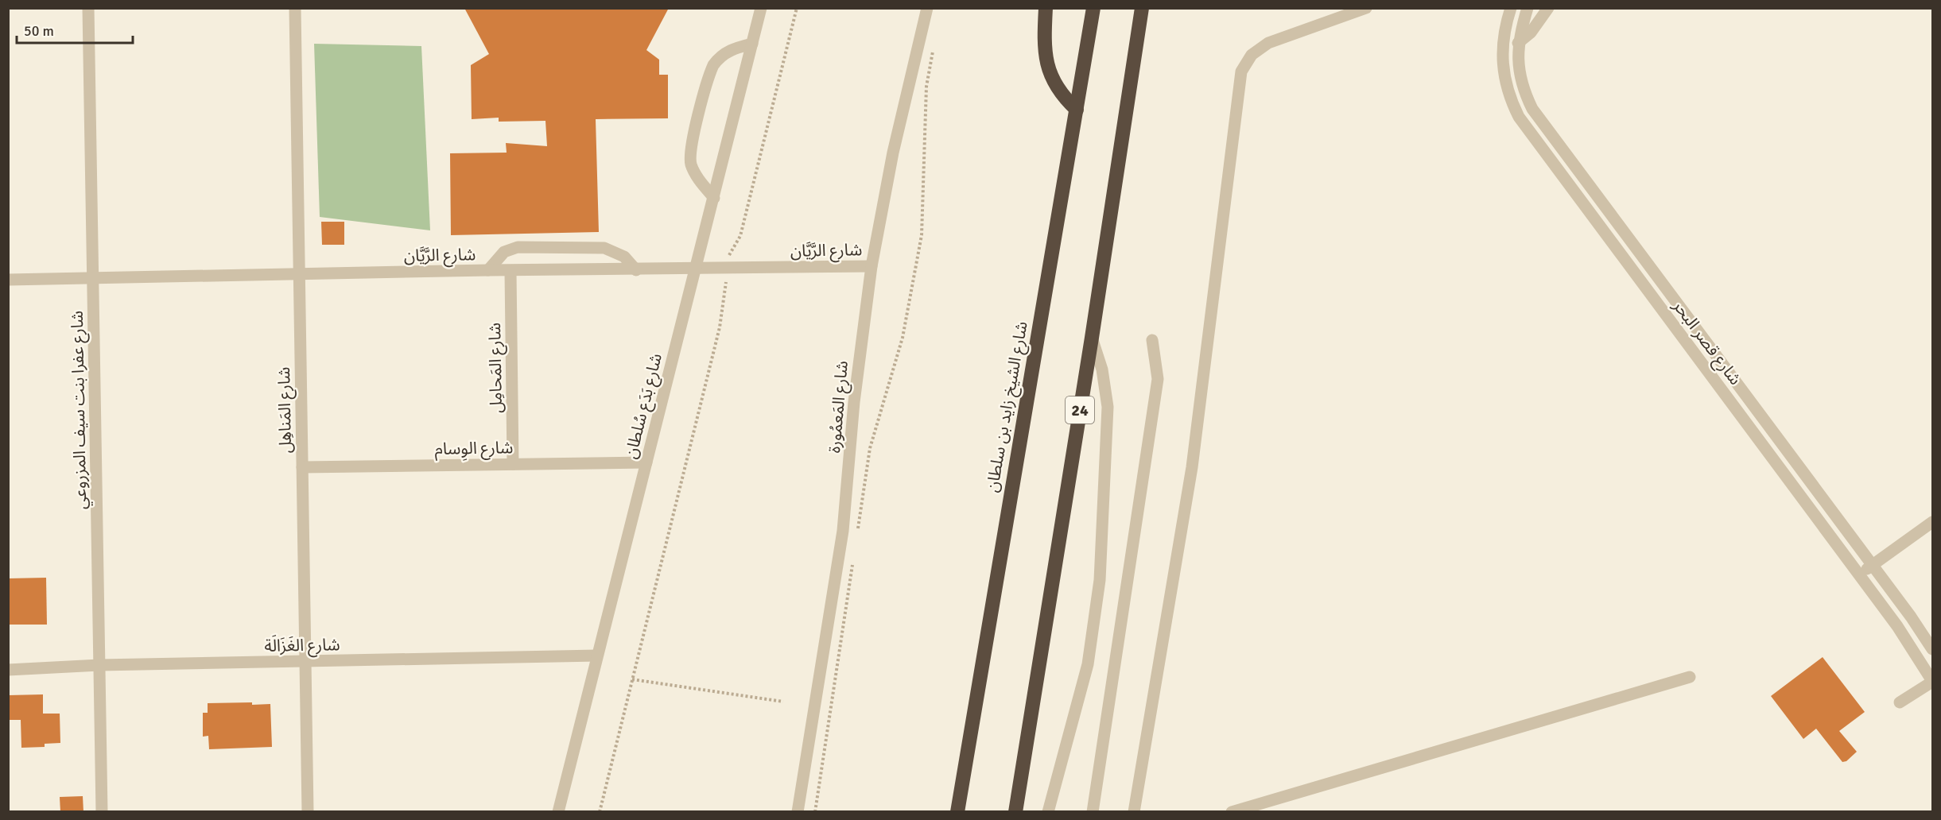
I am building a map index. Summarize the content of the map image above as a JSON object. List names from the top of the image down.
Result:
{
  "streets": {
    "highway": ["شارع الشيخ زايد بن سلطان", "24"],
    "street": [
      "شارع الرَّيَّان",
      "شارع قصر البحر",
      "شارع المَحامِل",
      "شارع بَدَع سُلطان",
      "شارع المَعمُورة",
      "شارع عفرا بنت سيف المزروعي",
      "شارع المَناهِل",
      "شارع الوِسام",
      "شارع الغَزَالَة"
    ]
  },
  "crossings": [
    ["شارع الرَّيَّان", "شارع المَحامِل"],
    ["شارع الرَّيَّان", "شارع بَدَع سُلطان"],
    ["شارع الرَّيَّان", "شارع المَعمُورة"],
    ["شارع الرَّيَّان", "شارع عفرا بنت سيف المزروعي"],
    ["شارع الرَّيَّان", "شارع المَناهِل"],
    ["شارع المَحامِل", "شارع الوِسام"],
    ["شارع بَدَع سُلطان", "شارع الوِسام"],
    ["شارع بَدَع سُلطان", "شارع الغَزَالَة"],
    ["شارع عفرا بنت سيف المزروعي", "شارع الغَزَالَة"],
    ["شارع المَناهِل", "شارع الوِسام"],
    ["شارع المَناهِل", "شارع الغَزَالَة"]
  ],
  "scale_bar": "50 m"
}
